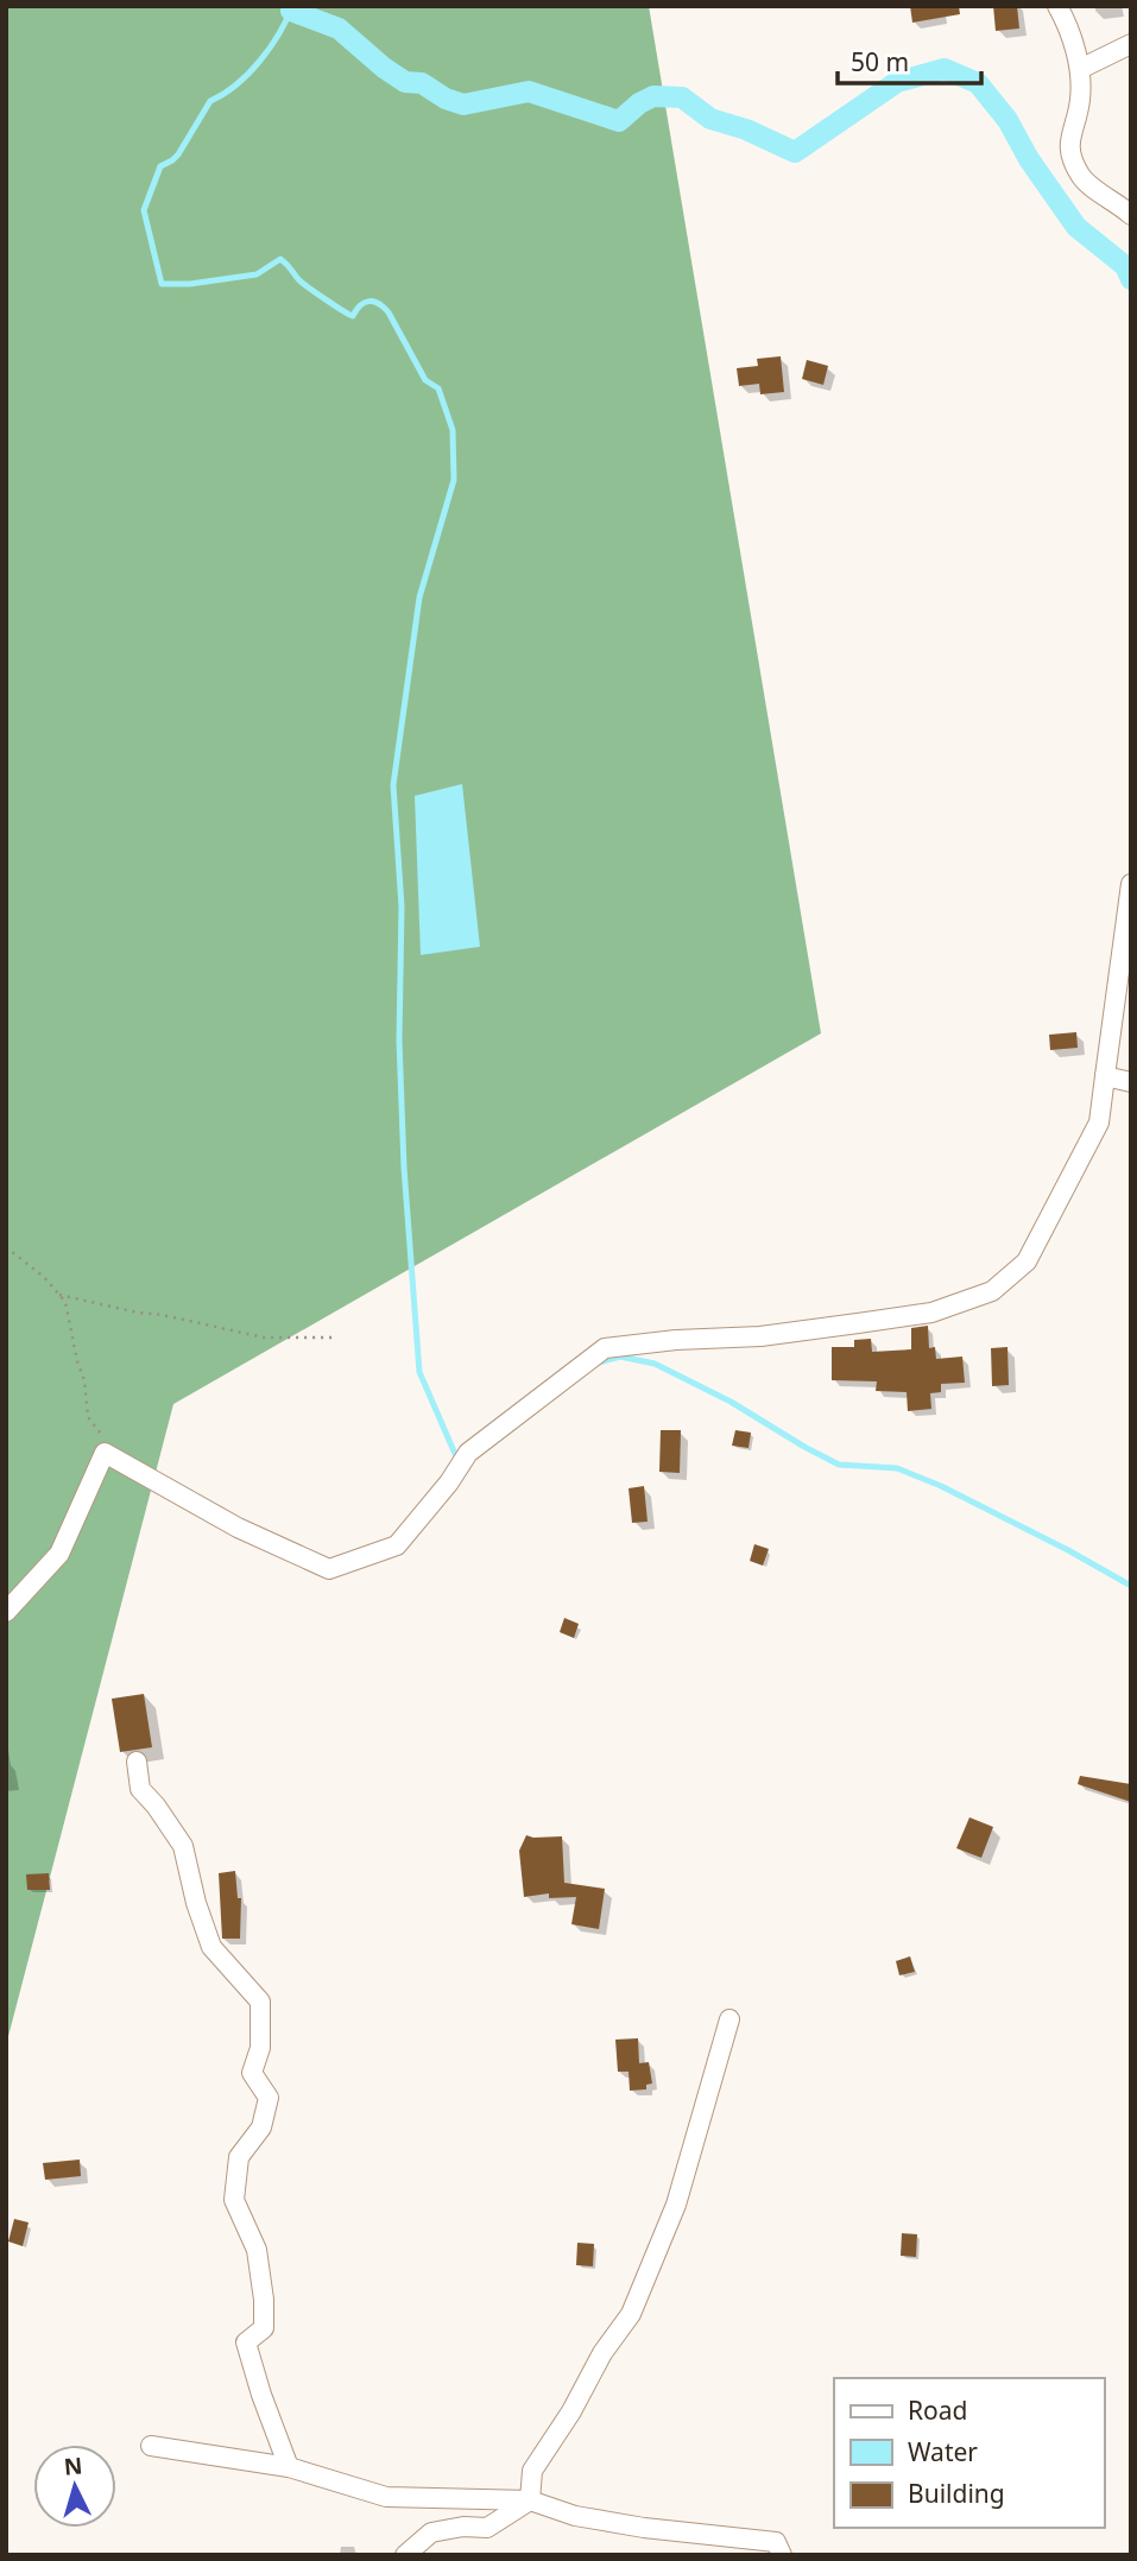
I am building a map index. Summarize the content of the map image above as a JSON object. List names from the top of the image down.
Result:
{
  "legend": ["Road", "Water", "Building"],
  "scale_bar": "50 m",
  "north": "top"
}
